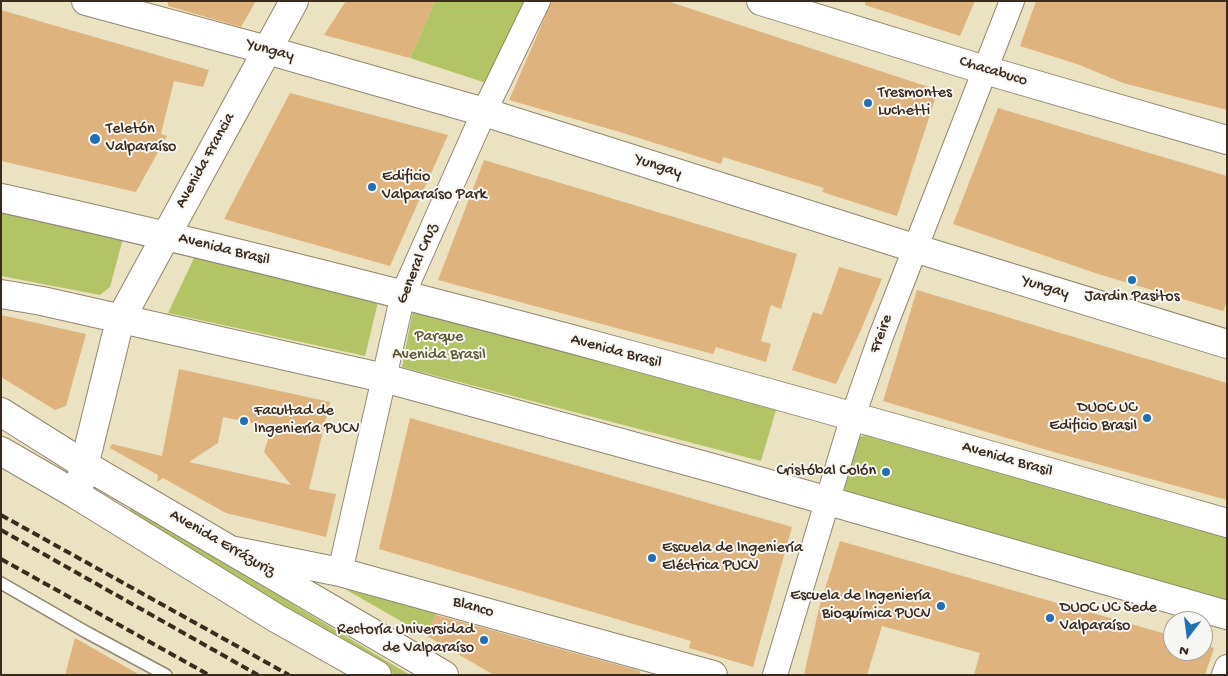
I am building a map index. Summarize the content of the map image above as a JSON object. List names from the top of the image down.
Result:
{
  "streets": {
    "main road": [
      "Yungay",
      "Chacabuco",
      "Avenida Francia",
      "Avenida Brasil",
      "Avenida Errázuriz",
      "Blanco"
    ],
    "street": ["General Cruz", "Freire"]
  },
  "crossings": [
    ["Yungay", "Avenida Francia"],
    ["Yungay", "General Cruz"],
    ["Yungay", "Freire"],
    ["Chacabuco", "Freire"],
    ["Avenida Francia", "Avenida Brasil"],
    ["Avenida Francia", "Avenida Errázuriz"],
    ["Avenida Brasil", "General Cruz"],
    ["Avenida Brasil", "Freire"],
    ["General Cruz", "Blanco"],
    ["Avenida Errázuriz", "Blanco"]
  ],
  "parks": ["Parque Avenida Brasil"],
  "places": [
    "Tresmontes Luchetti",
    "Teletón Valparaíso",
    "Edificio Valparaíso Park",
    "Jardin Pasitos",
    "DUOC UC Edificio Brasil",
    "Facultad de Ingeniería PUCV",
    "Cristóbal Colón",
    "Escuela de Ingeniería Eléctrica PUCV",
    "Escuela de Ingeniería Bioquímica PUCV",
    "DUOC UC Sede Valparaíso",
    "Rectoría Universidad de Valparaíso"
  ],
  "north": "bottom"
}
